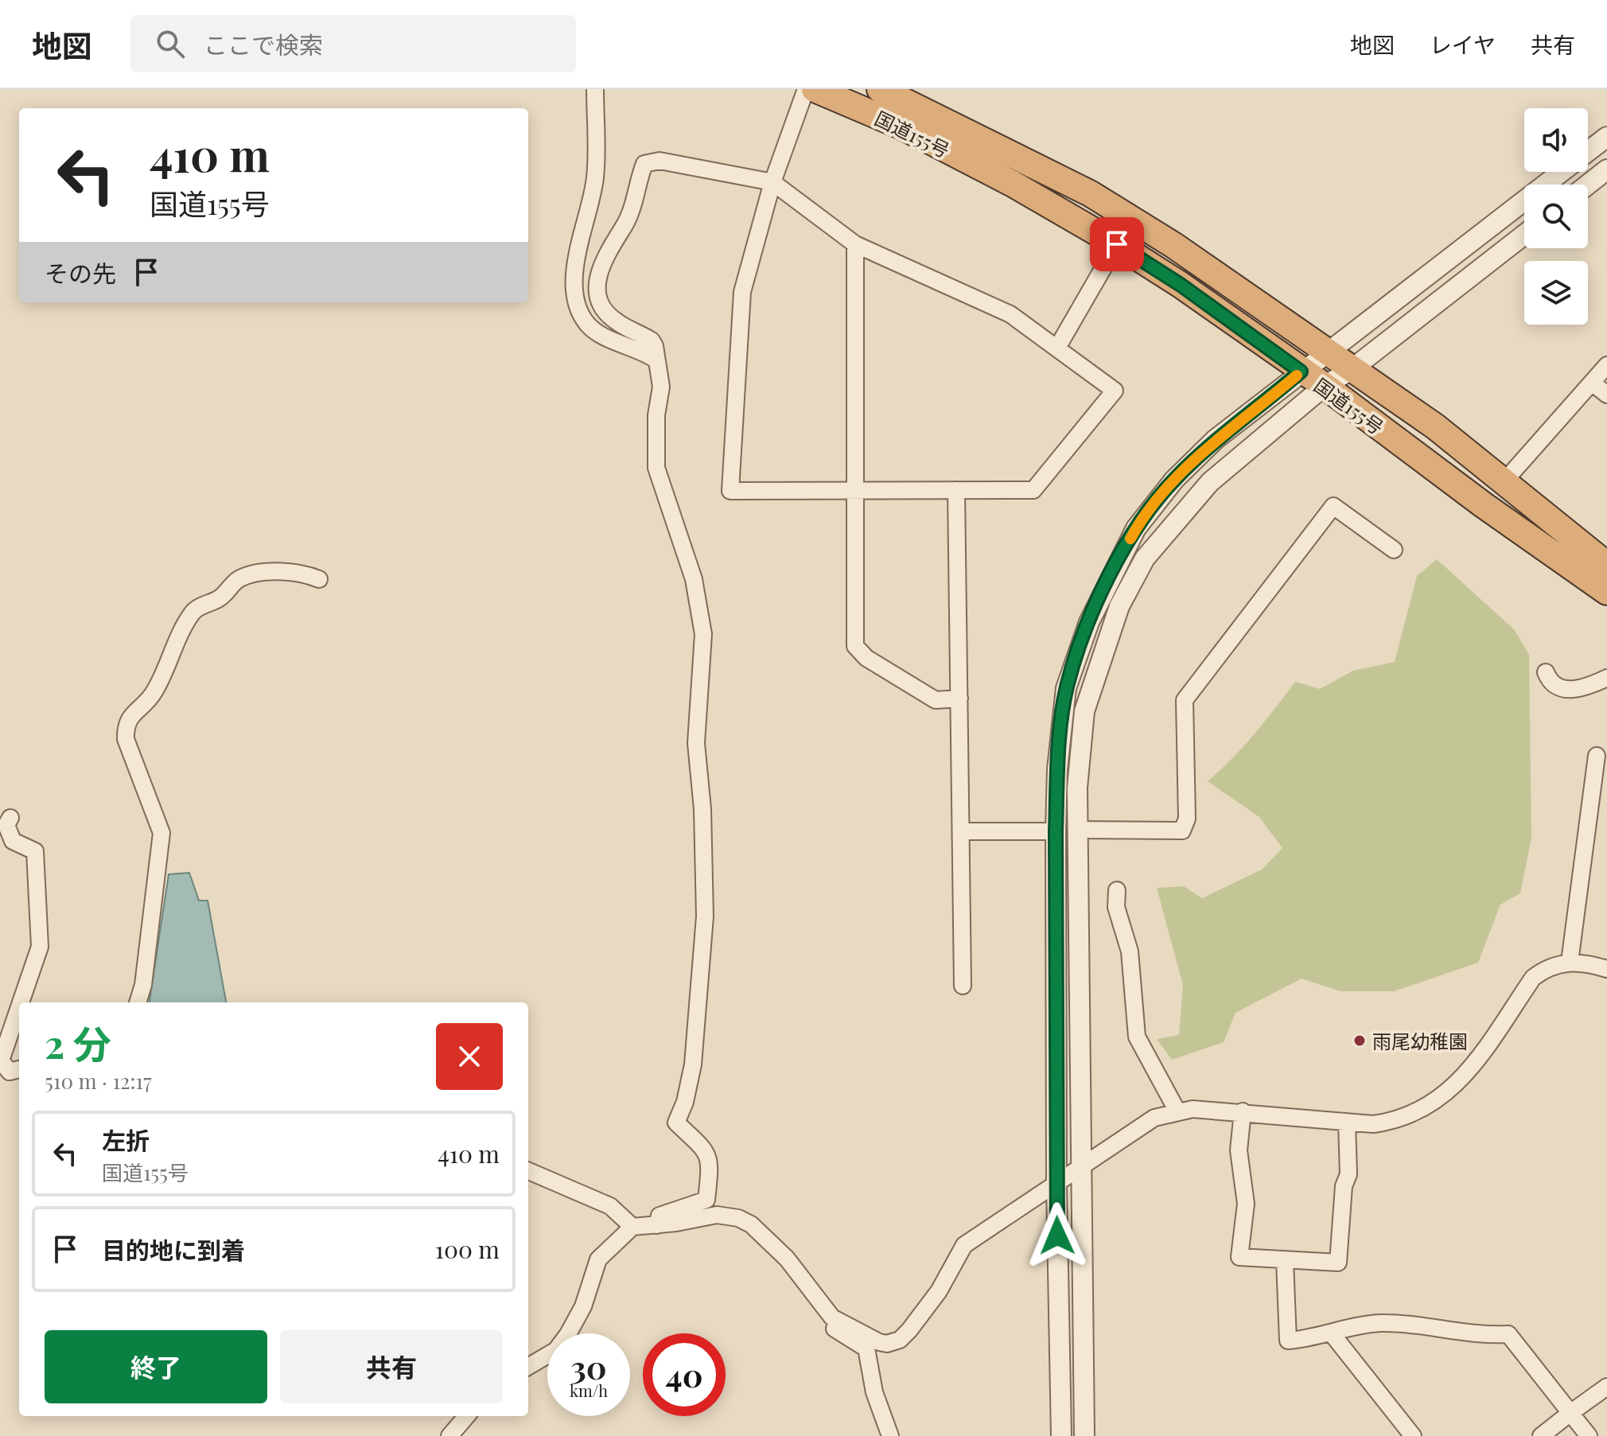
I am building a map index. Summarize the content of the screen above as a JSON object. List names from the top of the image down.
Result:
{
  "streets": {
    "highway": ["国道155号"]
  },
  "places": ["雨尾幼稚園"],
  "page": {
    "header": "地図",
    "search": "ここで検索",
    "nav": ["地図", "レイヤ", "共有"],
    "turn": ["410 m", "国道155号"],
    "then": "その先",
    "heading": ["2 分", "510 m · 12:17"],
    "list": [
      {
        "name": "左折",
        "note": "国道155号",
        "value": "410 m"
      },
      {
        "name": "目的地に到着",
        "value": "100 m"
      }
    ],
    "buttons": ["終了", "共有"],
    "speed": "30 km/h",
    "limit": "40"
  }
}
